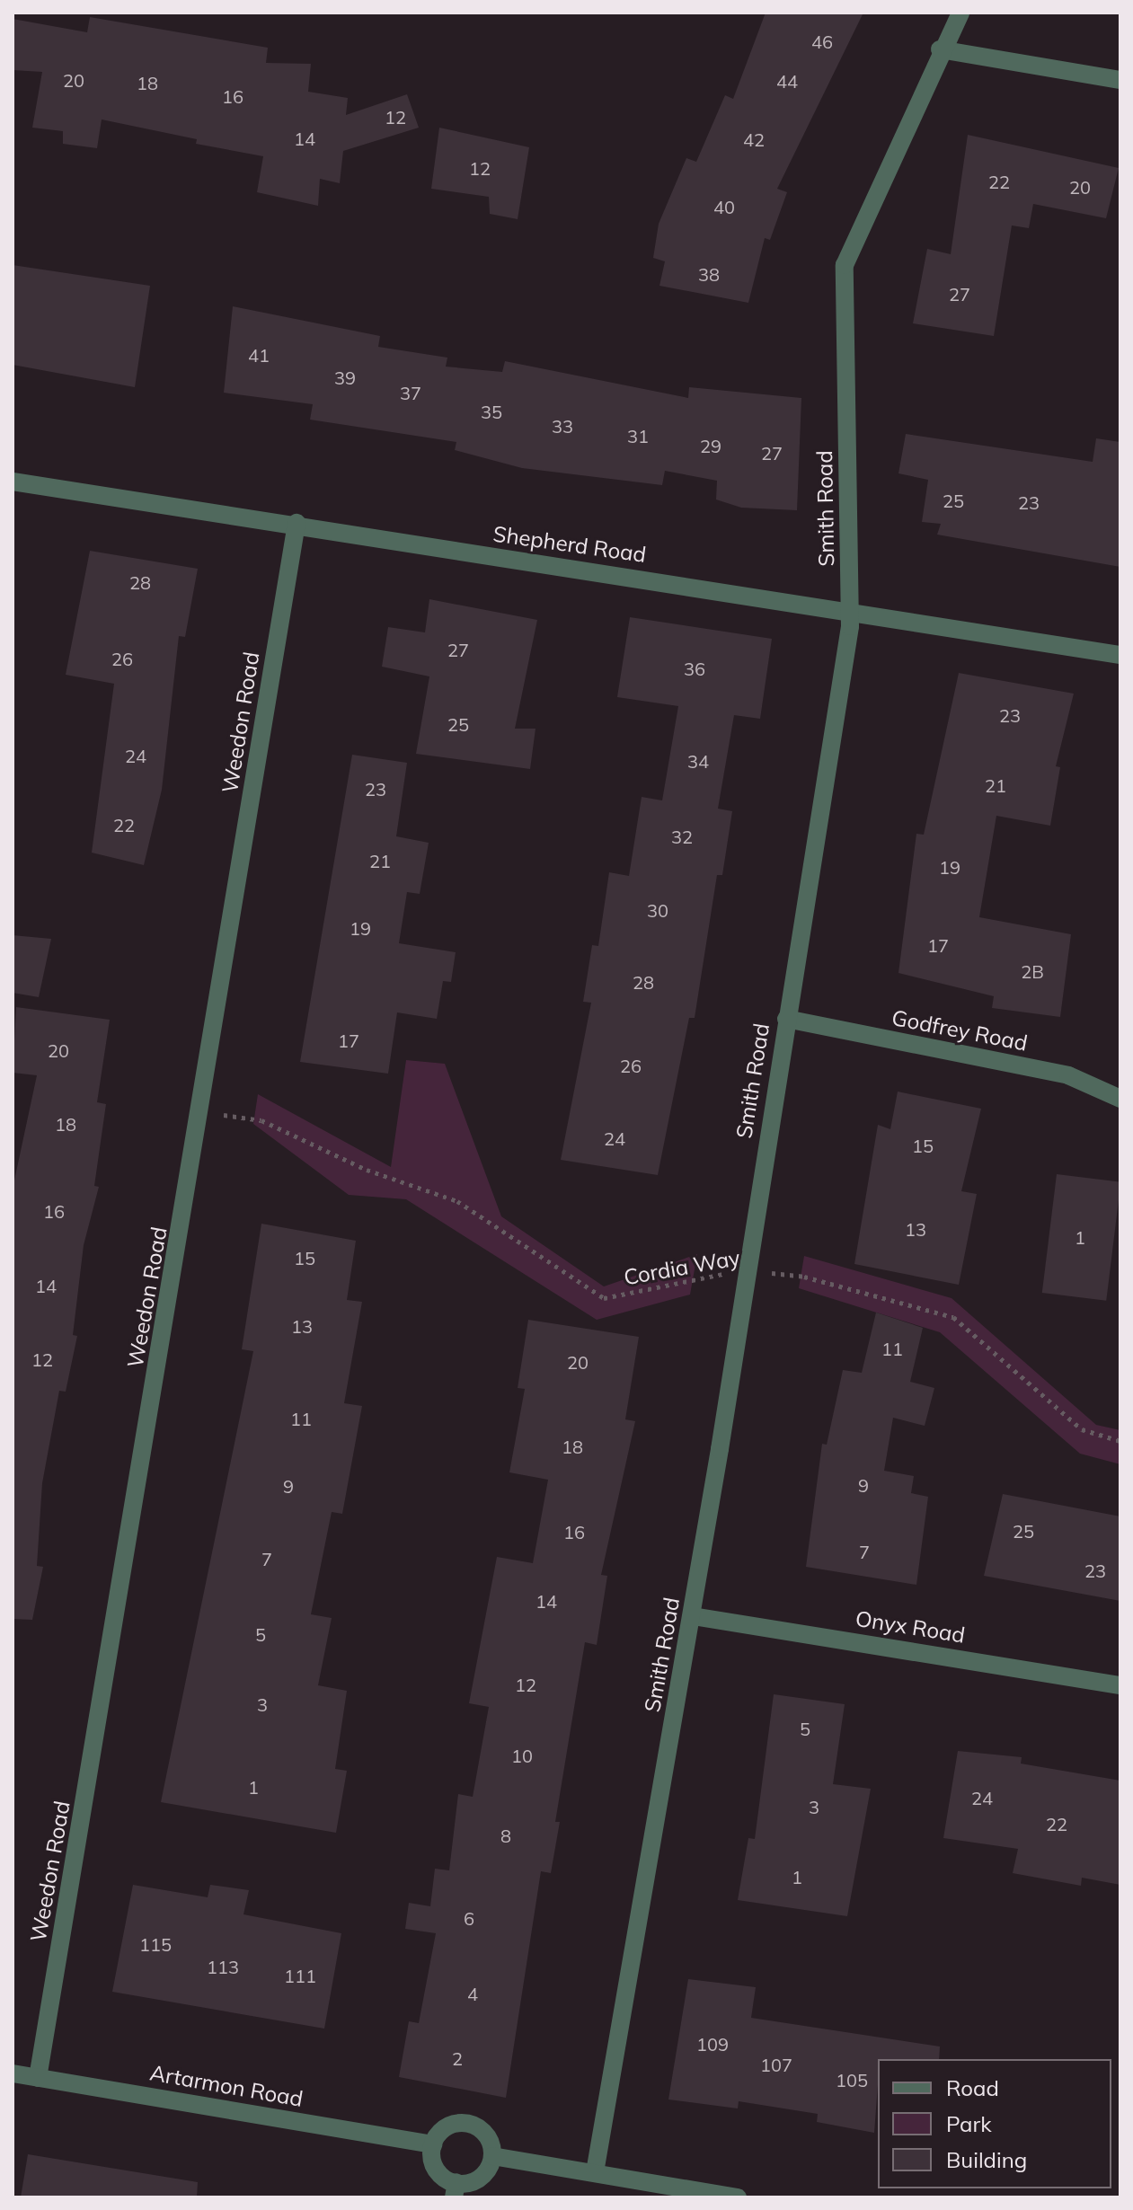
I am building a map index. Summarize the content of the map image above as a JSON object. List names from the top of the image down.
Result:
{
  "streets": {
    "street": [
      "Smith Road",
      "Shepherd Road",
      "Weedon Road",
      "Godfrey Road",
      "Onyx Road",
      "Artarmon Road"
    ],
    "path": ["Cordia Way"]
  },
  "crossings": [
    ["Smith Road", "Shepherd Road"],
    ["Smith Road", "Godfrey Road"],
    ["Smith Road", "Cordia Way"],
    ["Smith Road", "Onyx Road"],
    ["Shepherd Road", "Weedon Road"],
    ["Weedon Road", "Cordia Way"],
    ["Weedon Road", "Artarmon Road"]
  ],
  "house_numbers": [
    "46",
    "20",
    "44",
    "18",
    "16",
    "12",
    "14",
    "42",
    "12",
    "22",
    "20",
    "40",
    "38",
    "27",
    "41",
    "39",
    "37",
    "35",
    "33",
    "31",
    "29",
    "27",
    "25",
    "23",
    "28",
    "27",
    "26",
    "36",
    "23",
    "25",
    "24",
    "34",
    "21",
    "23",
    "22",
    "32",
    "21",
    "19",
    "30",
    "19",
    "17",
    "2B",
    "28",
    "17",
    "20",
    "26",
    "18",
    "24",
    "15",
    "16",
    "13",
    "1",
    "15",
    "14",
    "13",
    "11",
    "12",
    "20",
    "11",
    "18",
    "9",
    "9",
    "25",
    "16",
    "7",
    "7",
    "23",
    "14",
    "5",
    "12",
    "3",
    "5",
    "10",
    "1",
    "24",
    "3",
    "22",
    "8",
    "1",
    "6",
    "115",
    "113",
    "111",
    "4",
    "109",
    "2",
    "107",
    "105"
  ],
  "legend": ["Road", "Park", "Building"]
}
